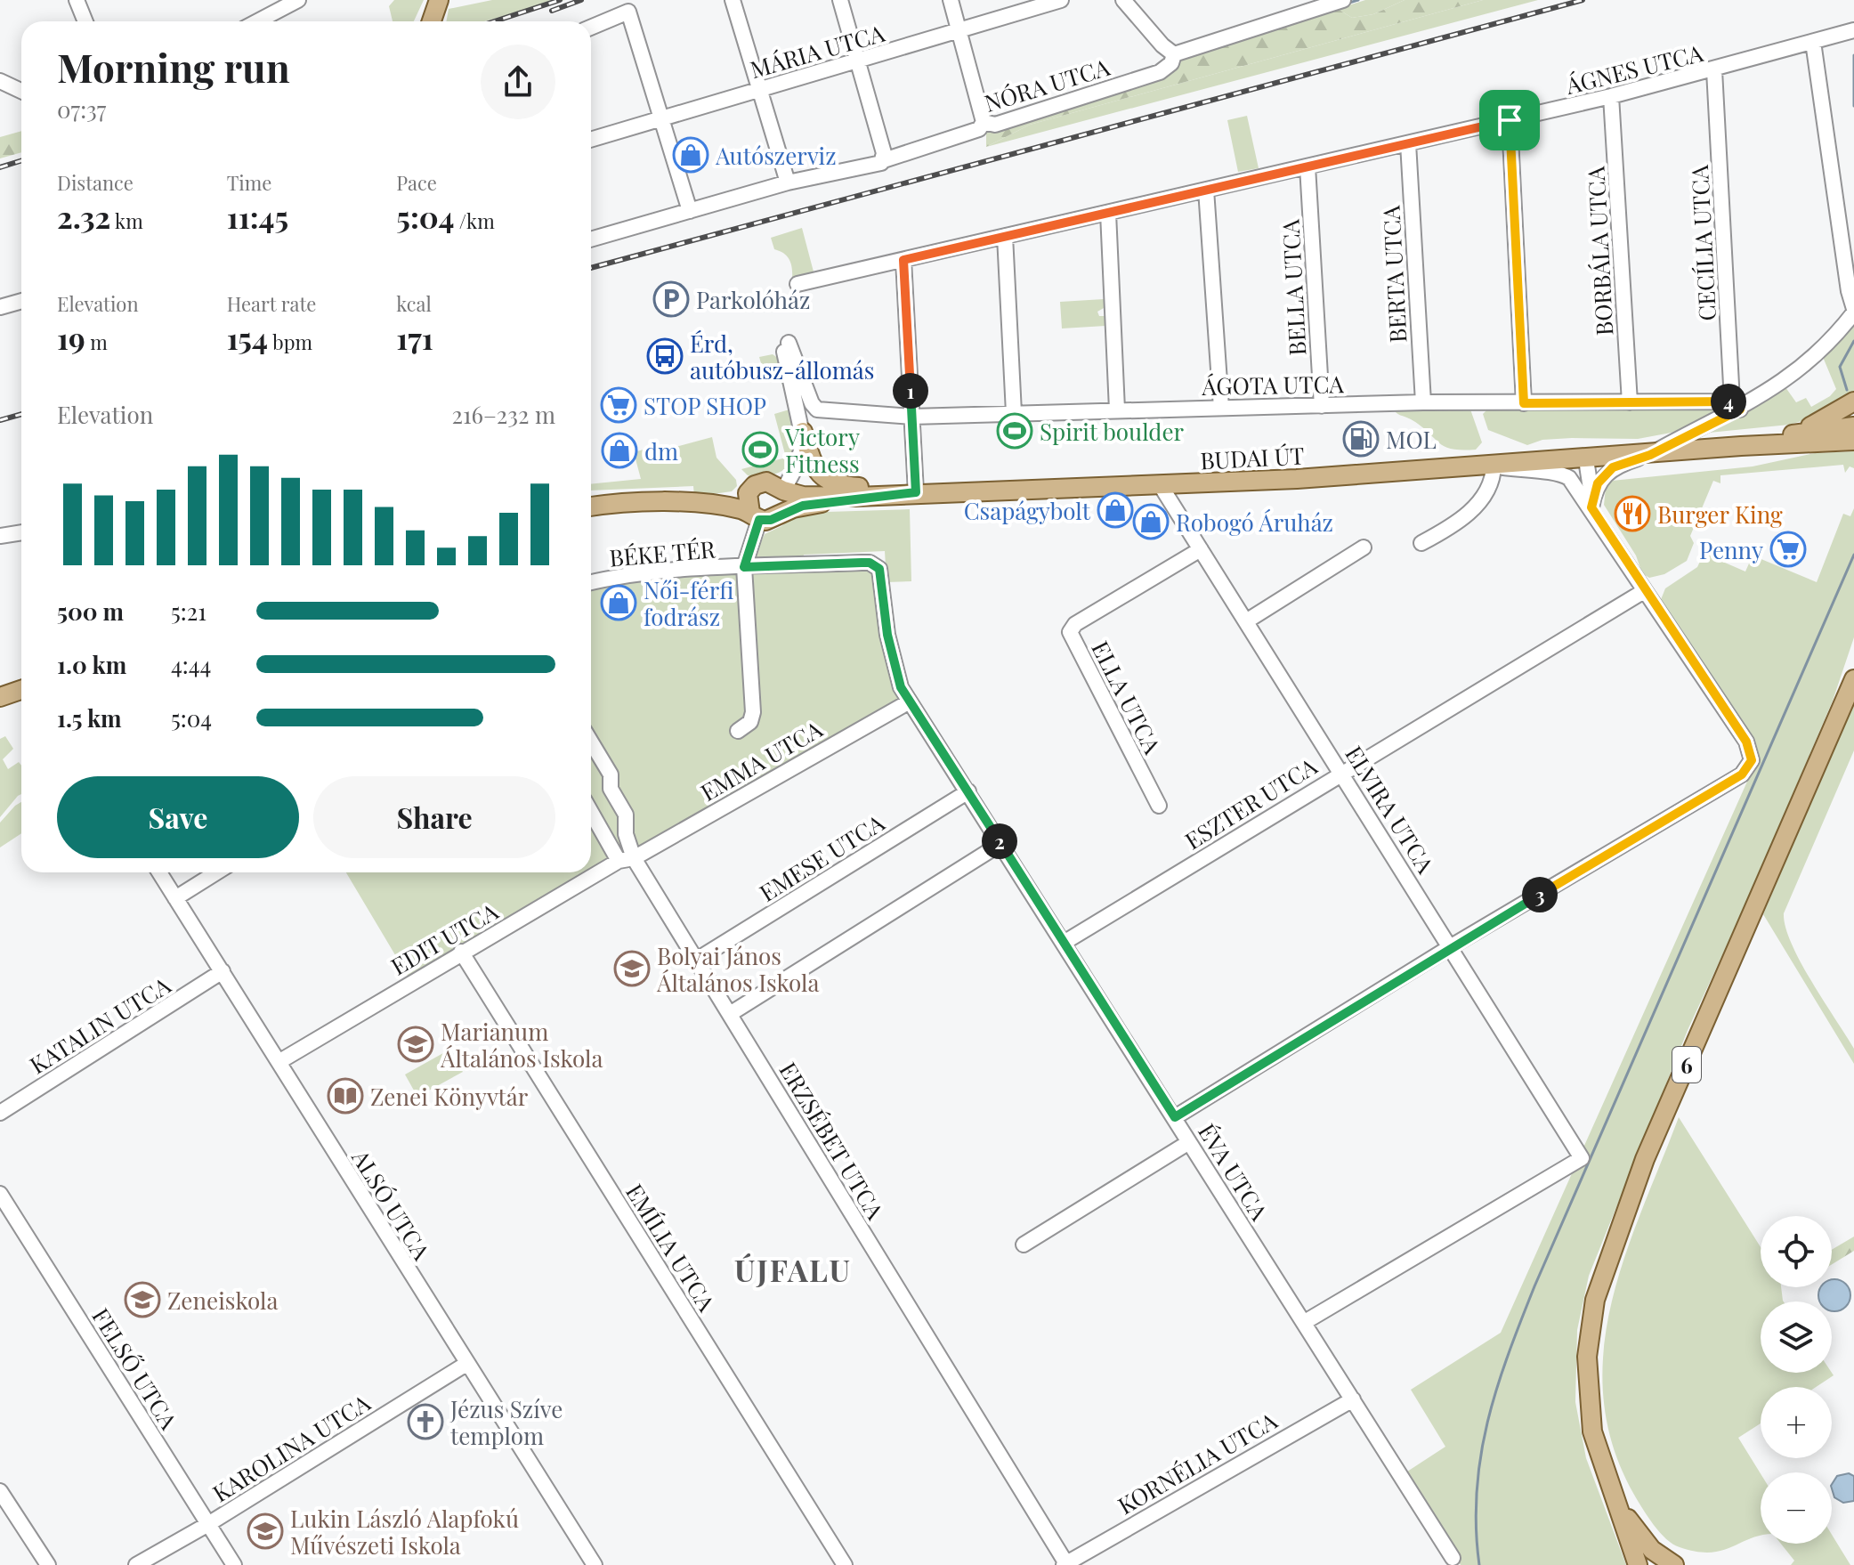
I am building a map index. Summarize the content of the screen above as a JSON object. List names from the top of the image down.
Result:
{
  "streets": {
    "main road": ["BUDAI ÚT", "6"],
    "street": [
      "MÁRIA UTCA",
      "ÁGNES UTCA",
      "NÓRA UTCA",
      "CECÍLIA UTCA",
      "BORBÁLA UTCA",
      "BERTA UTCA",
      "BELLA UTCA",
      "ÁGOTA UTCA",
      "BÉKE TÉR",
      "ELLA UTCA",
      "EMMA UTCA",
      "ESZTER UTCA",
      "ELVIRA UTCA",
      "EMESE UTCA",
      "EDIT UTCA",
      "KATALIN UTCA",
      "ERZSÉBET UTCA",
      "ÉVA UTCA",
      "ALSÓ UTCA",
      "EMÍLIA UTCA",
      "FELSŐ UTCA",
      "KAROLINA UTCA",
      "KORNÉLIA UTCA"
    ]
  },
  "crossings": [
    ["ÁGNES UTCA", "CECÍLIA UTCA"],
    ["ÁGNES UTCA", "BORBÁLA UTCA"],
    ["ÁGNES UTCA", "BERTA UTCA"],
    ["ÁGNES UTCA", "BELLA UTCA"],
    ["CECÍLIA UTCA", "ÁGOTA UTCA"],
    ["CECÍLIA UTCA", "BUDAI ÚT"],
    ["BORBÁLA UTCA", "ÁGOTA UTCA"],
    ["BERTA UTCA", "ÁGOTA UTCA"],
    ["BELLA UTCA", "ÁGOTA UTCA"],
    ["ÁGOTA UTCA", "BUDAI ÚT"],
    ["BUDAI ÚT", "ELVIRA UTCA"],
    ["BÉKE TÉR", "EMMA UTCA"],
    ["BÉKE TÉR", "ÉVA UTCA"],
    ["ELLA UTCA", "ELVIRA UTCA"],
    ["EMMA UTCA", "EDIT UTCA"],
    ["EMMA UTCA", "ERZSÉBET UTCA"],
    ["EMMA UTCA", "ÉVA UTCA"],
    ["ESZTER UTCA", "ELVIRA UTCA"],
    ["ESZTER UTCA", "ÉVA UTCA"],
    ["ELVIRA UTCA", "ÉVA UTCA"],
    ["EMESE UTCA", "ERZSÉBET UTCA"],
    ["EMESE UTCA", "ÉVA UTCA"],
    ["EDIT UTCA", "ERZSÉBET UTCA"],
    ["EDIT UTCA", "ALSÓ UTCA"],
    ["EDIT UTCA", "EMÍLIA UTCA"],
    ["KATALIN UTCA", "ALSÓ UTCA"],
    ["ERZSÉBET UTCA", "KORNÉLIA UTCA"],
    ["ÉVA UTCA", "KORNÉLIA UTCA"],
    ["ALSÓ UTCA", "KAROLINA UTCA"],
    ["FELSŐ UTCA", "KAROLINA UTCA"]
  ],
  "districts": ["ÚJFALU"],
  "places": {
    "shop": [
      "Autószerviz",
      "dm",
      "Csapágybolt",
      "Robogó Áruház",
      "Női-férfi fodrász"
    ],
    "parking": ["Parkolóház"],
    "bus stop": ["Érd, autóbusz-állomás"],
    "supermarket": ["STOP SHOP", "Penny"],
    "sports": ["Spirit boulder", "Victory Fitness"],
    "fuel station": ["MOL"],
    "restaurant": ["Burger King"],
    "school or university": [
      "Bolyai János Általános Iskola",
      "Marianum Általános Iskola",
      "Zeneiskola",
      "Lukin László Alapfokú Művészeti Iskola"
    ],
    "library": ["Zenei Könyvtár"],
    "church": ["Jézus Szíve templom"]
  },
  "page": {
    "heading": ["Morning run", "07:37"],
    "stats": [
      ["Distance", "2.32 km"],
      ["Time", "11:45"],
      ["Pace", "5:04 /km"],
      ["Elevation", "19 m"],
      ["Heart rate", "154 bpm"],
      ["kcal", "171"]
    ],
    "pins": [
      "1",
      "4",
      "2",
      "3"
    ],
    "chart": ["Elevation", "216–232 m"],
    "list": [
      {
        "name": "500 m",
        "note": "5:21"
      },
      {
        "name": "1.0 km",
        "note": "4:44"
      },
      {
        "name": "1.5 km",
        "note": "5:04"
      }
    ],
    "buttons": ["Save", "Share"],
    "map_buttons": ["+", "−"]
  }
}
